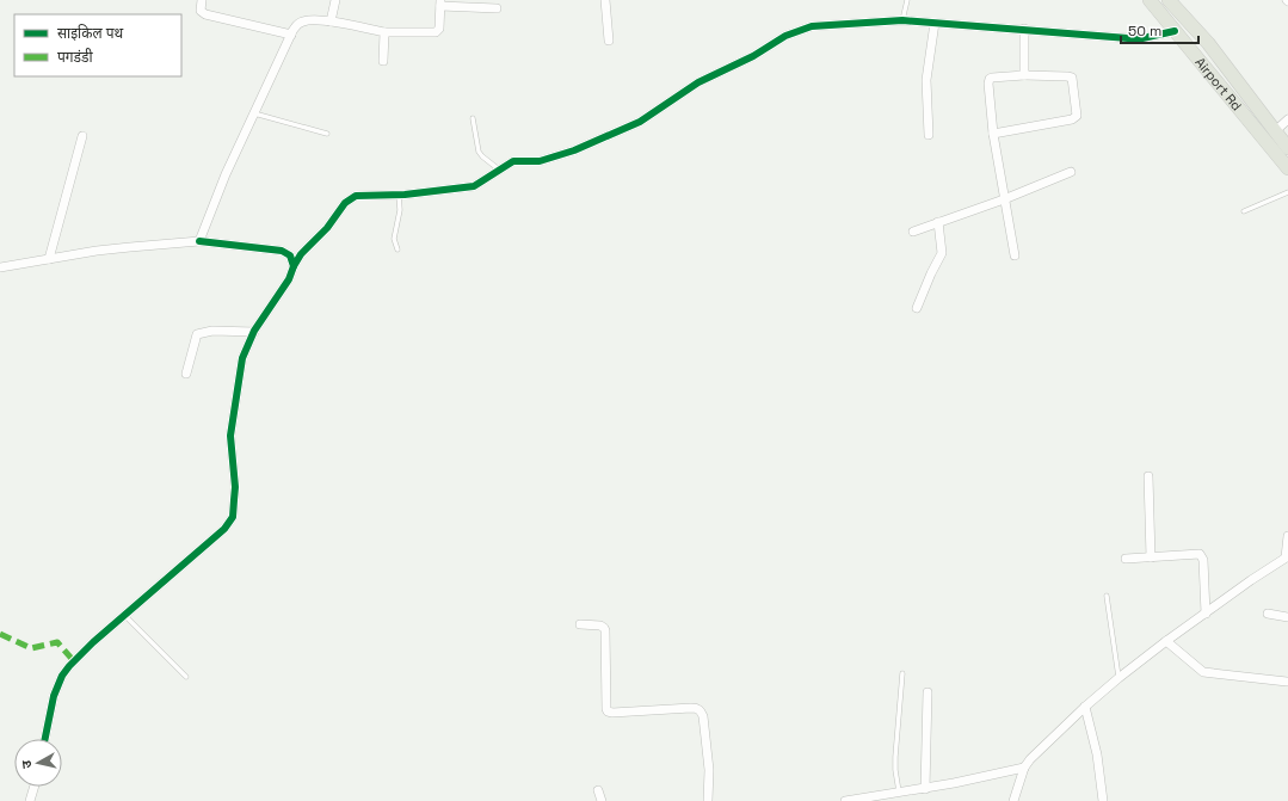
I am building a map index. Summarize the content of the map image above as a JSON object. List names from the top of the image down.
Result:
{
  "streets": {
    "main road": ["Airport Rd"]
  },
  "legend": ["साइकिल पथ", "पगडंडी"],
  "scale_bar": "50 m",
  "north": "left"
}
